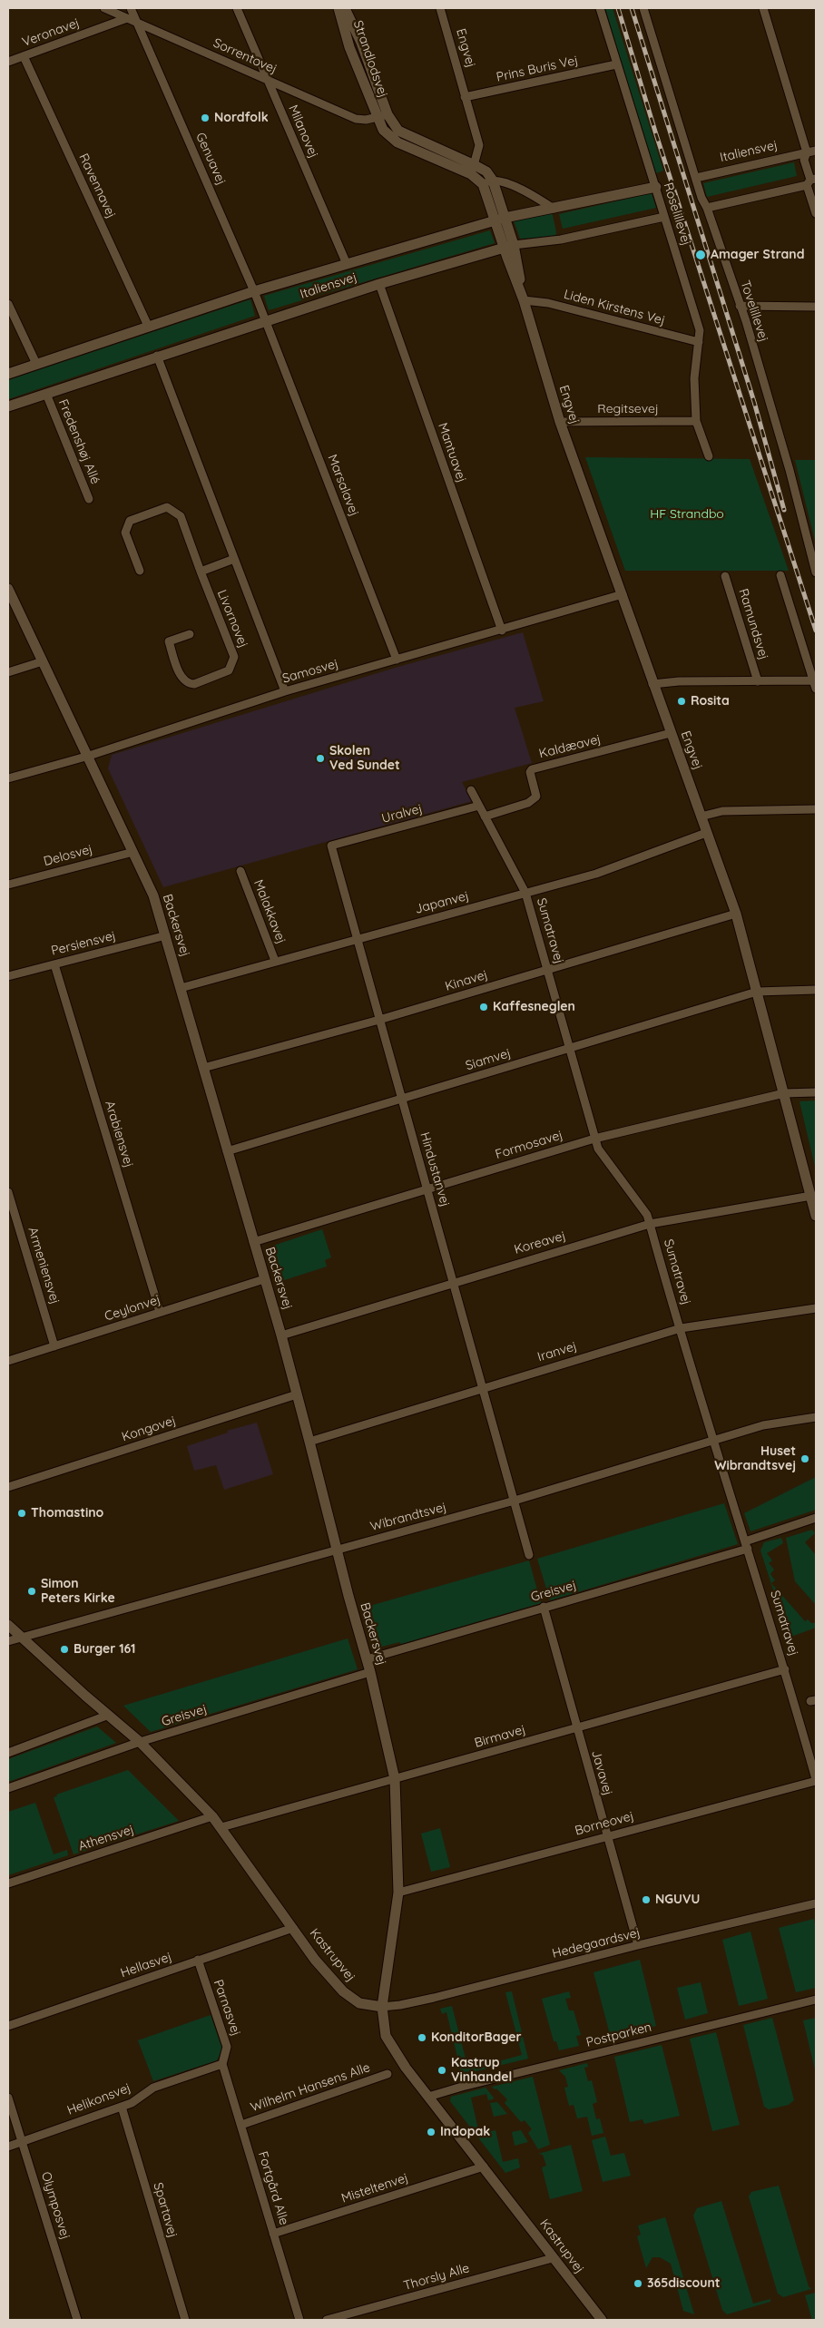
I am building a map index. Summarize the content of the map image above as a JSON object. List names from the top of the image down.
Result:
{
  "streets": {
    "street": [
      "Veronavej",
      "Engvej",
      "Sorrentovej",
      "Strandlodsvej",
      "Prins Buris Vej",
      "Milanovej",
      "Italiensvej",
      "Genuavej",
      "Ravennavej",
      "Roselillevej",
      "Liden Kirstens Vej",
      "Tovelillevej",
      "Regitsevej",
      "Fredenshøj Allé",
      "Mantuavej",
      "Marsalavej",
      "Livornovej",
      "Ramundsvej",
      "Samosvej",
      "Kaldæavej",
      "Uralvej",
      "Delosvej",
      "Japanvej",
      "Malakkavej",
      "Backersvej",
      "Sumatravej",
      "Persiensvej",
      "Kinavej",
      "Siamvej",
      "Arabiensvej",
      "Formosavej",
      "Hindustanvej",
      "Koreavej",
      "Armeniensvej",
      "Ceylonvej",
      "Iranvej",
      "Kongovej",
      "Wibrandtsvej",
      "Greisvej",
      "Birmavej",
      "Javavej",
      "Borneovej",
      "Athensvej",
      "Hedegaardsvej",
      "Kastrupvej",
      "Hellasvej",
      "Parnasvej",
      "Postparken",
      "Wilhelm Hansens Alle",
      "Helikonsvej",
      "Fortgård Alle",
      "Misteltenvej",
      "Olymposvej",
      "Spartavej",
      "Thorsly Alle"
    ]
  },
  "crossings": [
    ["Veronavej", "Sorrentovej"],
    ["Veronavej", "Ravennavej"],
    ["Engvej", "Prins Buris Vej"],
    ["Engvej", "Italiensvej"],
    ["Engvej", "Liden Kirstens Vej"],
    ["Engvej", "Regitsevej"],
    ["Engvej", "Samosvej"],
    ["Engvej", "Kaldæavej"],
    ["Engvej", "Japanvej"],
    ["Engvej", "Kinavej"],
    ["Engvej", "Siamvej"],
    ["Engvej", "Formosavej"],
    ["Engvej", "Koreavej"],
    ["Sorrentovej", "Strandlodsvej"],
    ["Sorrentovej", "Milanovej"],
    ["Sorrentovej", "Genuavej"],
    ["Prins Buris Vej", "Roselillevej"],
    ["Milanovej", "Italiensvej"],
    ["Italiensvej", "Genuavej"],
    ["Italiensvej", "Ravennavej"],
    ["Italiensvej", "Roselillevej"],
    ["Italiensvej", "Tovelillevej"],
    ["Italiensvej", "Fredenshøj Allé"],
    ["Italiensvej", "Mantuavej"],
    ["Italiensvej", "Marsalavej"],
    ["Italiensvej", "Livornovej"],
    ["Genuavej", "Marsalavej"],
    ["Roselillevej", "Liden Kirstens Vej"],
    ["Roselillevej", "Regitsevej"],
    ["Mantuavej", "Samosvej"],
    ["Marsalavej", "Samosvej"],
    ["Livornovej", "Samosvej"],
    ["Samosvej", "Backersvej"],
    ["Kaldæavej", "Sumatravej"],
    ["Uralvej", "Sumatravej"],
    ["Uralvej", "Hindustanvej"],
    ["Delosvej", "Backersvej"],
    ["Japanvej", "Malakkavej"],
    ["Japanvej", "Backersvej"],
    ["Japanvej", "Sumatravej"],
    ["Japanvej", "Hindustanvej"],
    ["Backersvej", "Persiensvej"],
    ["Backersvej", "Kinavej"],
    ["Backersvej", "Siamvej"],
    ["Backersvej", "Formosavej"],
    ["Backersvej", "Koreavej"],
    ["Backersvej", "Ceylonvej"],
    ["Backersvej", "Iranvej"],
    ["Backersvej", "Kongovej"],
    ["Backersvej", "Wibrandtsvej"],
    ["Backersvej", "Greisvej"],
    ["Backersvej", "Birmavej"],
    ["Backersvej", "Borneovej"],
    ["Backersvej", "Hedegaardsvej"],
    ["Backersvej", "Kastrupvej"],
    ["Sumatravej", "Kinavej"],
    ["Sumatravej", "Siamvej"],
    ["Sumatravej", "Formosavej"],
    ["Sumatravej", "Koreavej"],
    ["Sumatravej", "Iranvej"],
    ["Sumatravej", "Wibrandtsvej"],
    ["Sumatravej", "Greisvej"],
    ["Sumatravej", "Birmavej"],
    ["Sumatravej", "Borneovej"],
    ["Persiensvej", "Arabiensvej"],
    ["Kinavej", "Hindustanvej"],
    ["Siamvej", "Hindustanvej"],
    ["Arabiensvej", "Ceylonvej"],
    ["Formosavej", "Hindustanvej"],
    ["Hindustanvej", "Koreavej"],
    ["Hindustanvej", "Iranvej"],
    ["Hindustanvej", "Wibrandtsvej"],
    ["Armeniensvej", "Ceylonvej"],
    ["Wibrandtsvej", "Kastrupvej"],
    ["Greisvej", "Javavej"],
    ["Greisvej", "Kastrupvej"],
    ["Birmavej", "Javavej"],
    ["Birmavej", "Kastrupvej"],
    ["Javavej", "Borneovej"],
    ["Javavej", "Hedegaardsvej"],
    ["Athensvej", "Kastrupvej"],
    ["Hedegaardsvej", "Kastrupvej"],
    ["Kastrupvej", "Hellasvej"],
    ["Kastrupvej", "Postparken"],
    ["Kastrupvej", "Misteltenvej"],
    ["Kastrupvej", "Thorsly Alle"],
    ["Hellasvej", "Parnasvej"],
    ["Parnasvej", "Helikonsvej"],
    ["Parnasvej", "Fortgård Alle"],
    ["Wilhelm Hansens Alle", "Fortgård Alle"],
    ["Helikonsvej", "Fortgård Alle"],
    ["Helikonsvej", "Olymposvej"],
    ["Helikonsvej", "Spartavej"],
    ["Fortgård Alle", "Misteltenvej"]
  ],
  "parks": ["HF Strandbo"],
  "places": [
    "Nordfolk",
    "Amager Strand",
    "Rosita",
    "Skolen Ved Sundet",
    "Kaffesneglen",
    "Huset Wibrandtsvej",
    "Thomastino",
    "Simon Peters Kirke",
    "Burger 161",
    "NGUVU",
    "KonditorBager",
    "Kastrup Vinhandel",
    "Indopak",
    "365discount"
  ]
}
